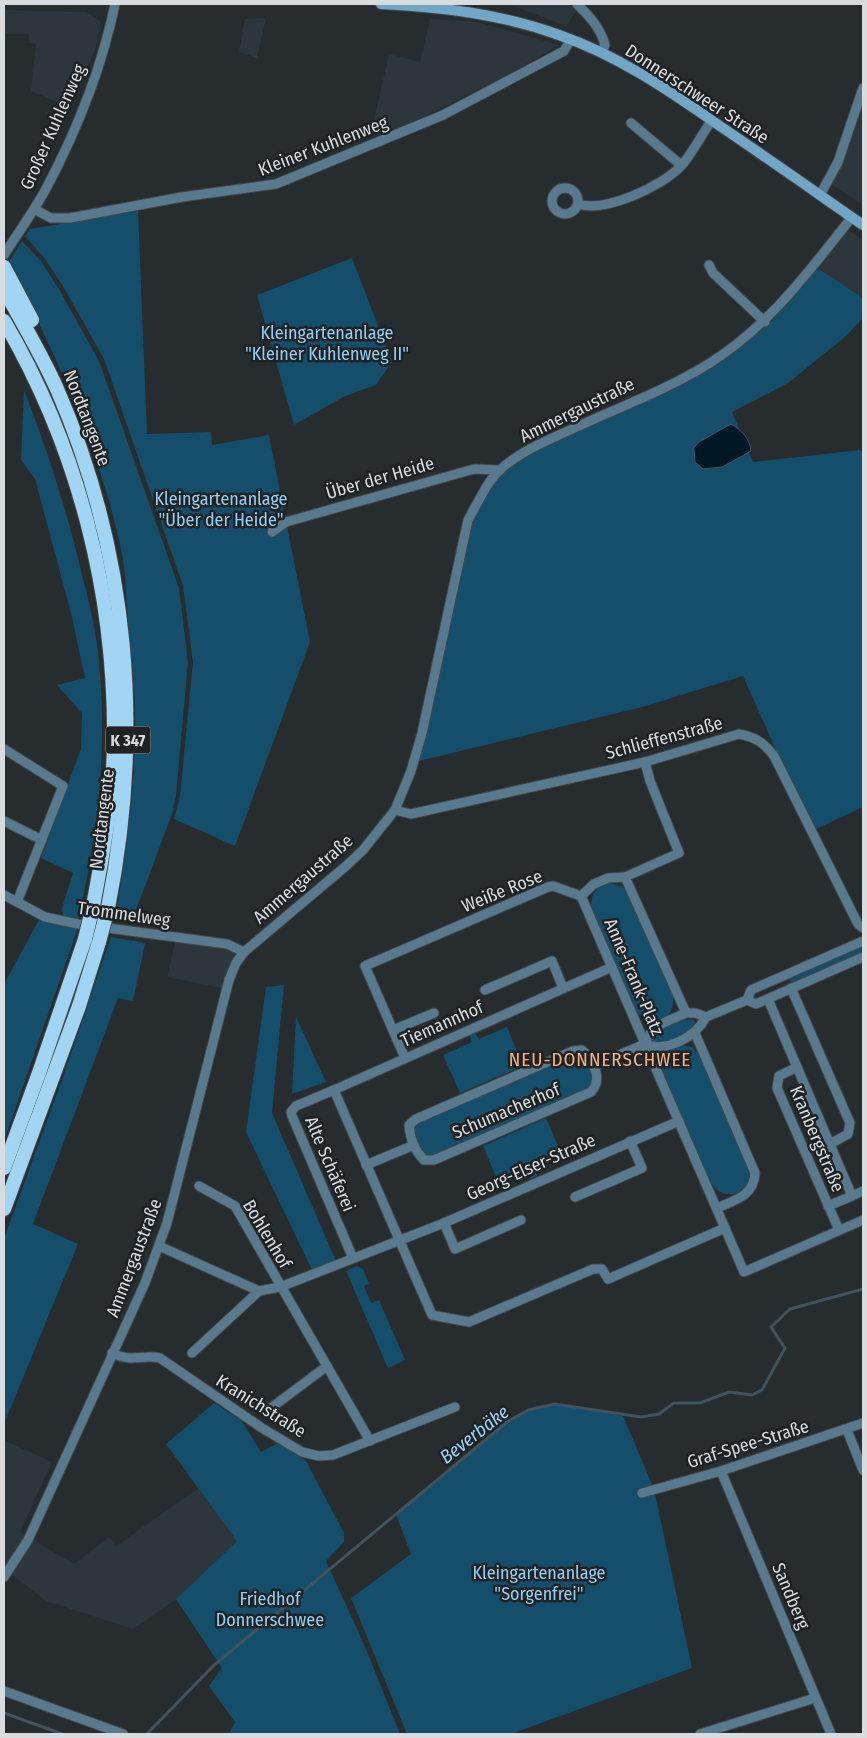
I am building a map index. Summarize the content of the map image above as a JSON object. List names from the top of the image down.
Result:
{
  "streets": {
    "highway": ["Nordtangente", "K 347"],
    "main road": ["Donnerschweer Straße"],
    "street": [
      "Großer Kuhlenweg",
      "Kleiner Kuhlenweg",
      "Ammergaustraße",
      "Über der Heide",
      "Schlieffenstraße",
      "Weiße Rose",
      "Trommelweg",
      "Anne-Frank-Platz",
      "Tiemannhof",
      "Schumacherhof",
      "Kranbergstraße",
      "Alte Schäferei",
      "Georg-Elser-Straße",
      "Bohlenhof",
      "Kranichstraße",
      "Graf-Spee-Straße",
      "Sandberg"
    ]
  },
  "crossings": [
    ["Donnerschweer Straße", "Kleiner Kuhlenweg"],
    ["Donnerschweer Straße", "Ammergaustraße"],
    ["Großer Kuhlenweg", "Kleiner Kuhlenweg"],
    ["Ammergaustraße", "Über der Heide"],
    ["Ammergaustraße", "Schlieffenstraße"],
    ["Ammergaustraße", "Trommelweg"],
    ["Ammergaustraße", "Kranichstraße"],
    ["Nordtangente", "K 347"],
    ["Weiße Rose", "Anne-Frank-Platz"],
    ["Weiße Rose", "Tiemannhof"],
    ["Anne-Frank-Platz", "Tiemannhof"],
    ["Anne-Frank-Platz", "Kranbergstraße"],
    ["Anne-Frank-Platz", "Alte Schäferei"],
    ["Anne-Frank-Platz", "Georg-Elser-Straße"],
    ["Tiemannhof", "Alte Schäferei"],
    ["Alte Schäferei", "Georg-Elser-Straße"],
    ["Georg-Elser-Straße", "Bohlenhof"],
    ["Bohlenhof", "Kranichstraße"],
    ["Graf-Spee-Straße", "Sandberg"]
  ],
  "districts": ["NEU-DONNERSCHWEE"],
  "water": ["Beverbäke"],
  "parks": [
    "Kleingartenanlage \"Kleiner Kuhlenweg II\"",
    "Kleingartenanlage \"Über der Heide\"",
    "Kleingartenanlage \"Sorgenfrei\"",
    "Friedhof Donnerschwee"
  ]
}
